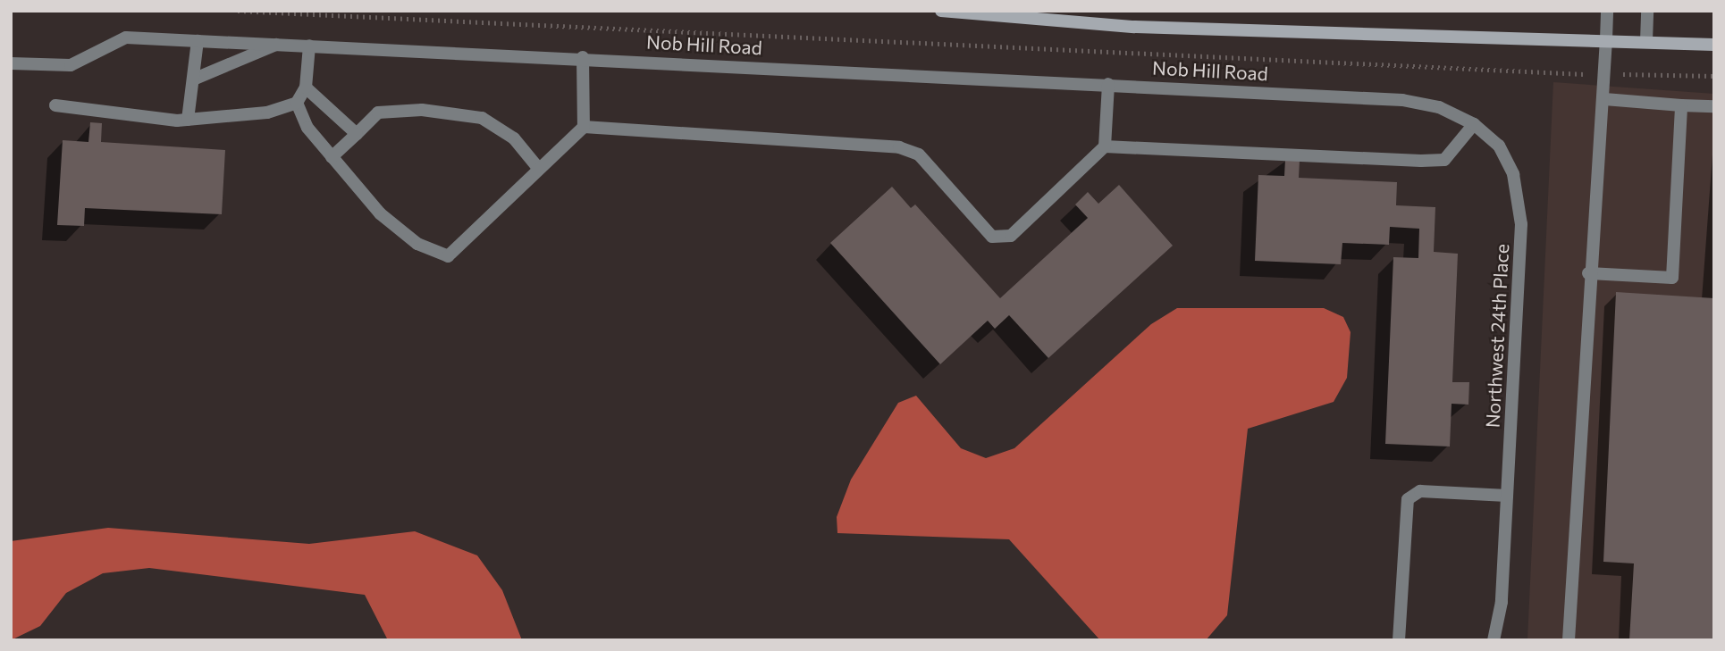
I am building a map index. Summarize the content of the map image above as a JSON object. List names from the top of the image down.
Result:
{
  "streets": {
    "street": ["Nob Hill Road", "Northwest 24th Place"]
  },
  "crossings": [
    ["Nob Hill Road", "Northwest 24th Place"]
  ]
}
